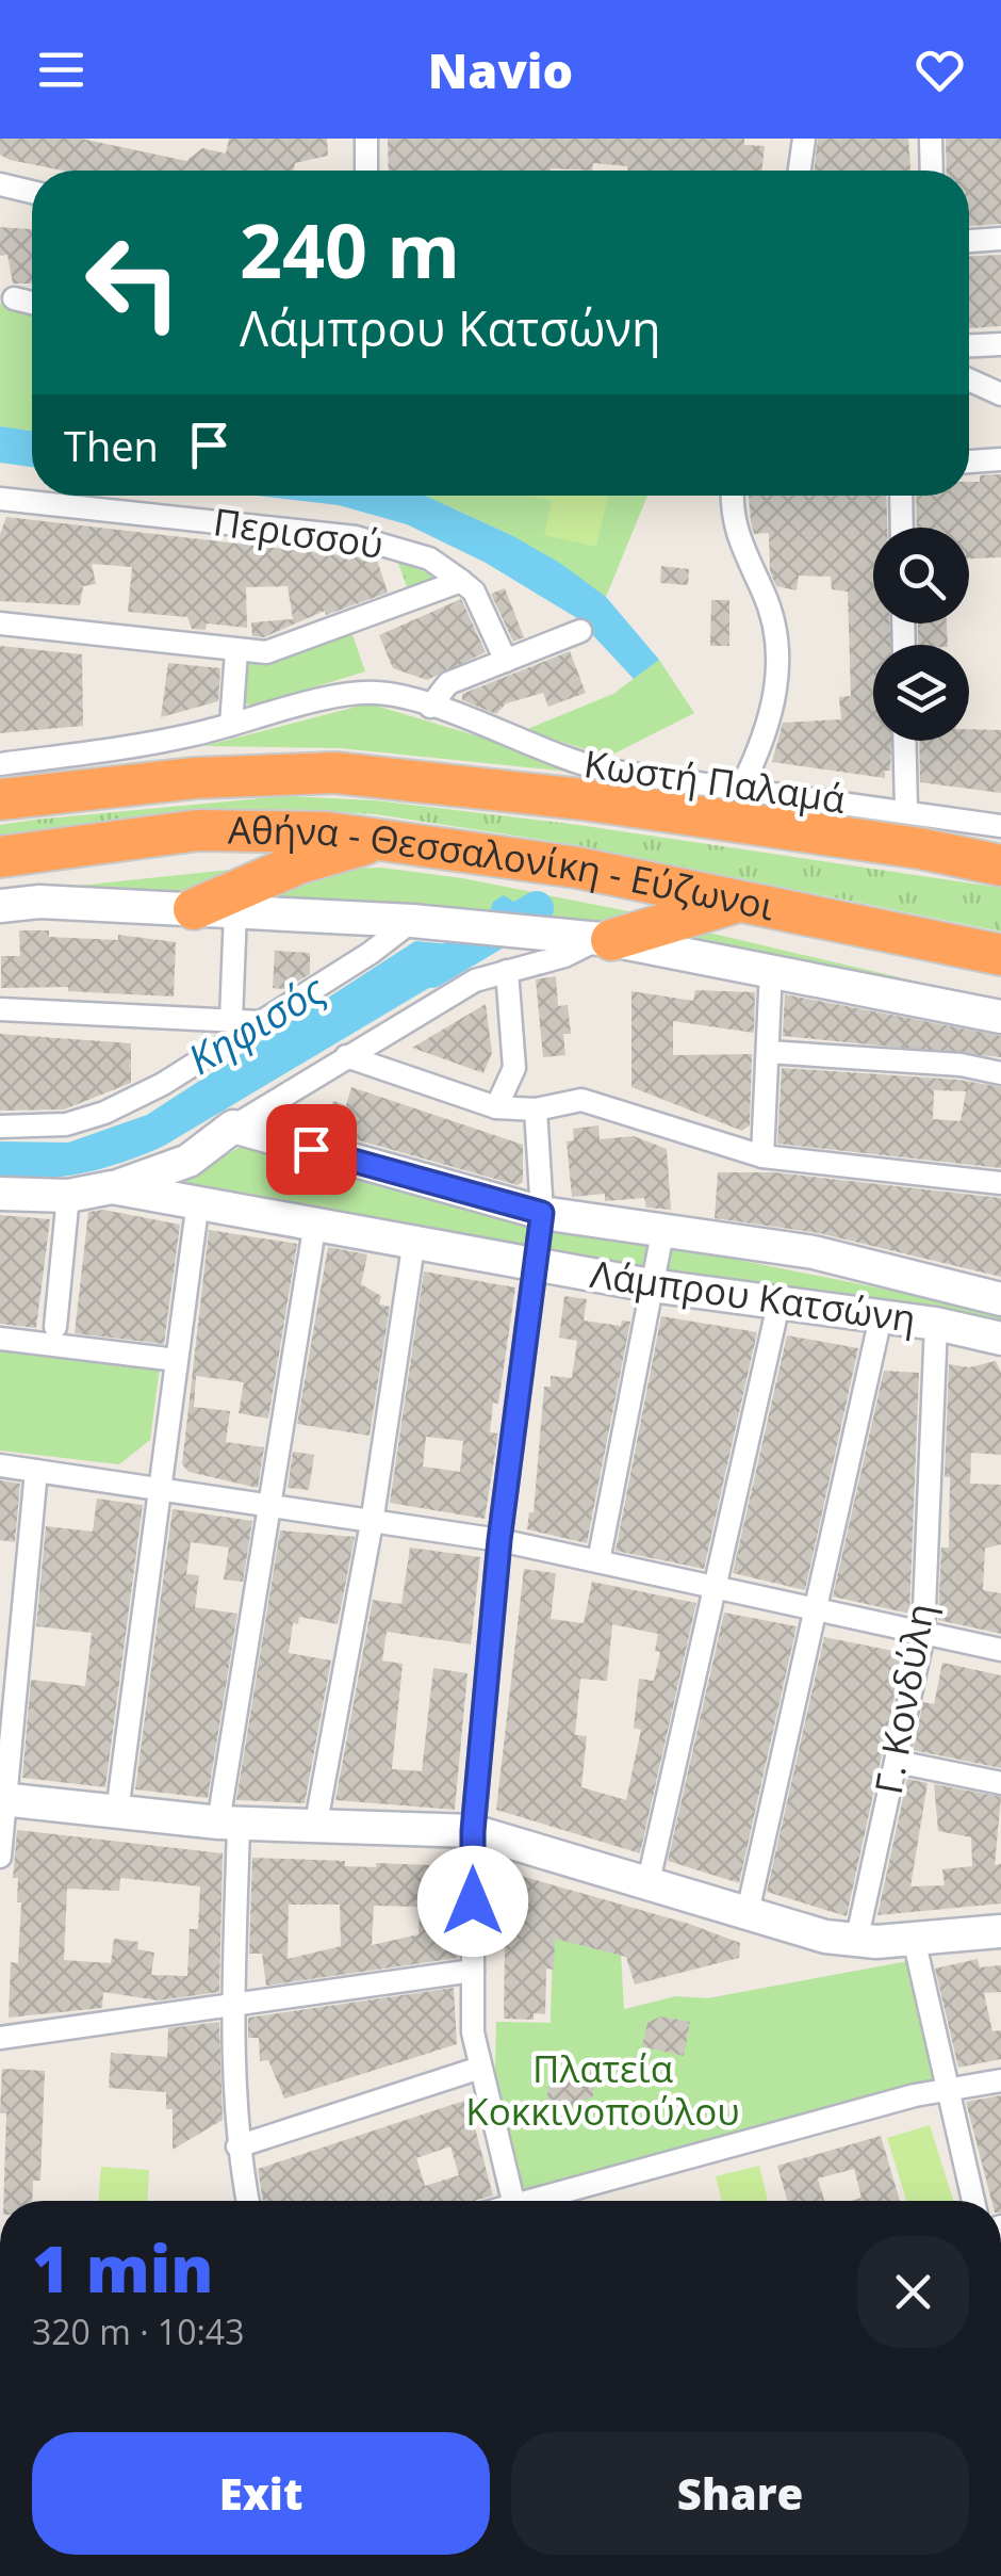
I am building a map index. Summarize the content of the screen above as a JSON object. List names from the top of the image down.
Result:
{
  "streets": {
    "highway": ["Αθήνα - Θεσσαλονίκη - Εύζωνοι"],
    "street": [
      "Περισσού",
      "Κωστή Παλαμά",
      "Λάμπρου Κατσώνη",
      "Γ. Κονδύλη"
    ]
  },
  "crossings": [
    ["Λάμπρου Κατσώνη", "Γ. Κονδύλη"]
  ],
  "water": ["Κηφισός"],
  "parks": ["Πλατεία Κοκκινοπούλου"],
  "page": {
    "header": "Navio",
    "turn": ["240 m", "Λάμπρου Κατσώνη"],
    "then": "Then",
    "heading": ["1 min", "320 m · 10:43"],
    "buttons": ["Exit", "Share"]
  }
}
